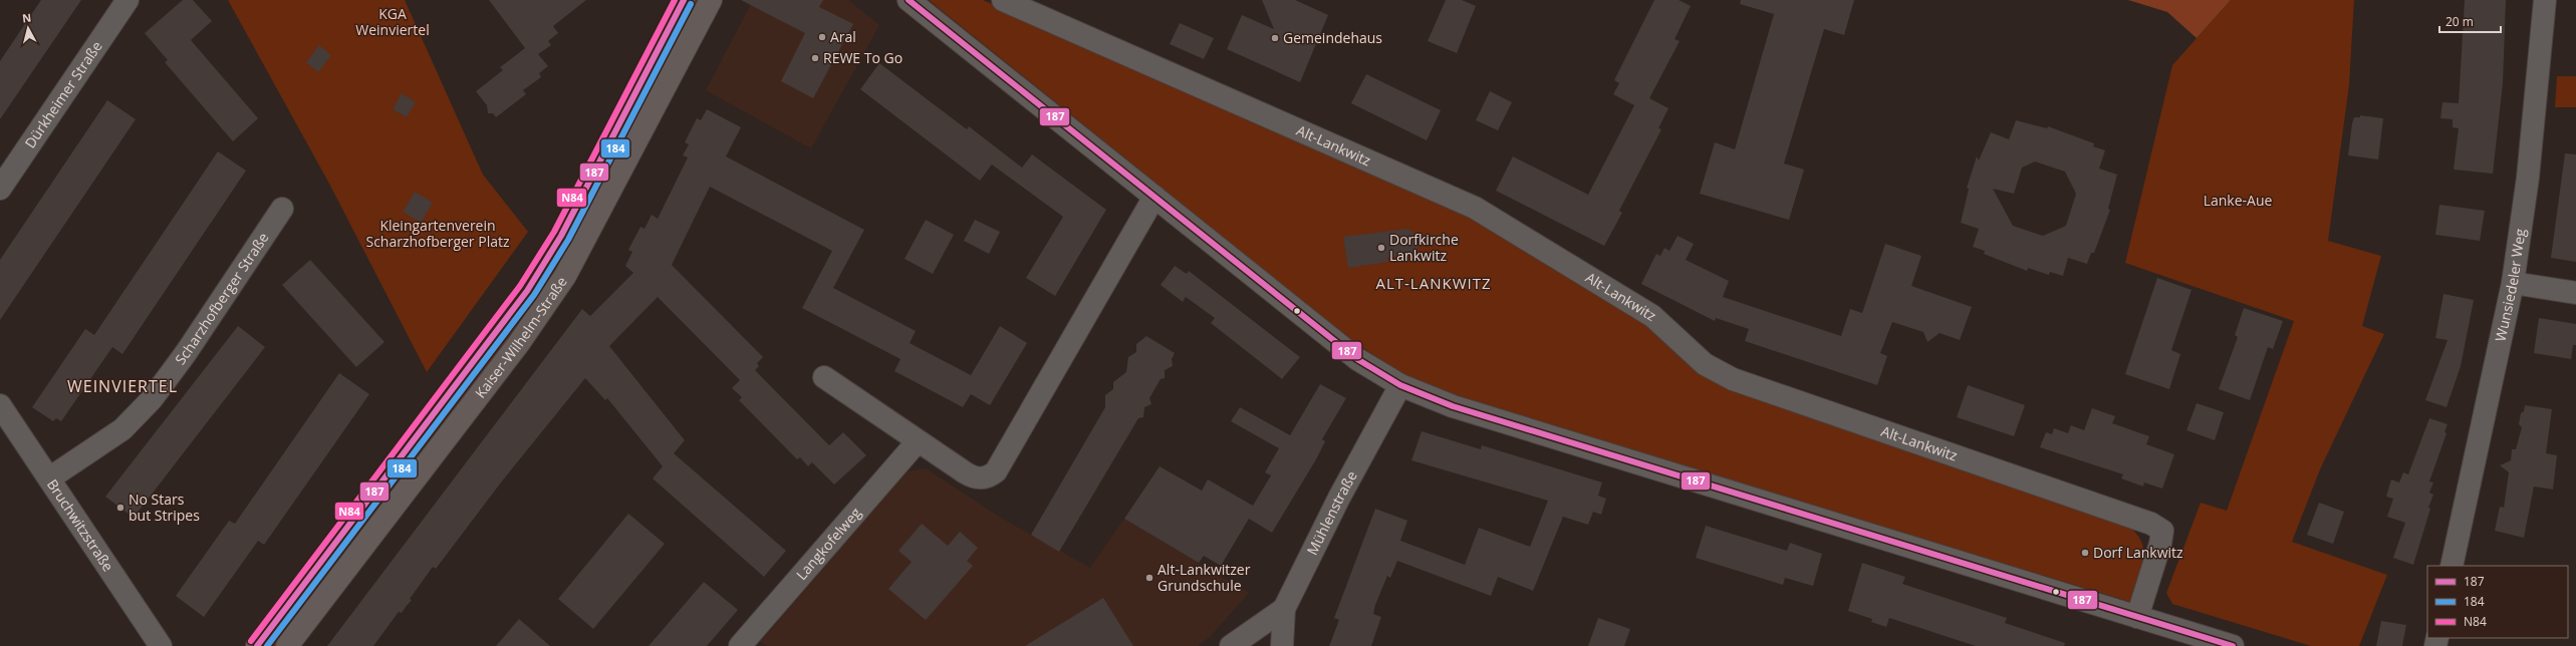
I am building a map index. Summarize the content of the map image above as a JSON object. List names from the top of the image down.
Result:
{
  "streets": {
    "main road": ["Kaiser-Wilhelm-Straße"],
    "street": [
      "Dürkheimer Straße",
      "Alt-Lankwitz",
      "Wunsiedeler Weg",
      "Scharzhofberger Straße",
      "Mühlenstraße",
      "Bruchwitzstraße",
      "Langkofelweg"
    ]
  },
  "crossings": [
    ["Scharzhofberger Straße", "Bruchwitzstraße"]
  ],
  "districts": ["ALT-LANKWITZ", "WEINVIERTEL"],
  "parks": ["KGA Weinviertel", "Lanke-Aue", "Kleingartenverein Scharzhofberger Platz"],
  "places": [
    "Aral",
    "Gemeindehaus",
    "REWE To Go",
    "Dorfkirche Lankwitz",
    "No Stars but Stripes",
    "Dorf Lankwitz",
    "Alt-Lankwitzer Grundschule"
  ],
  "lines": ["transit line 187", "transit line N84", "transit line 184"],
  "legend": ["187", "184", "N84"],
  "scale_bar": "20 m",
  "north": "top"
}
